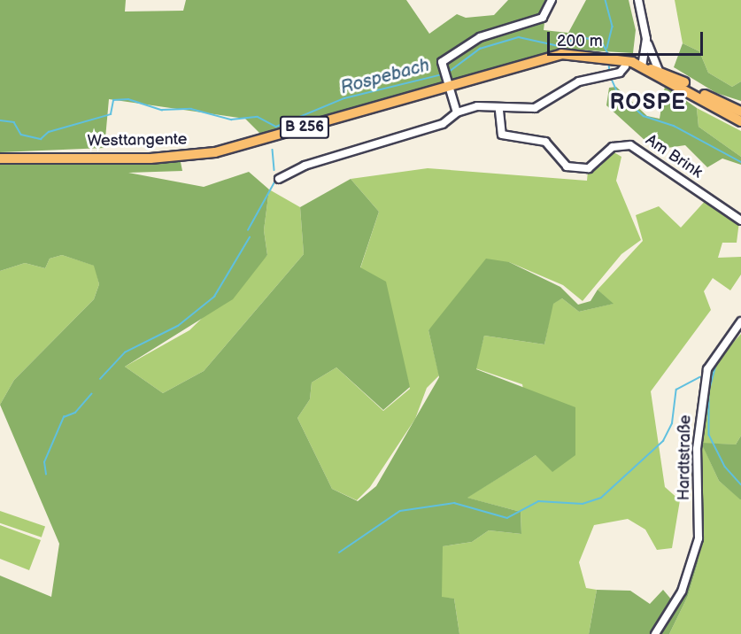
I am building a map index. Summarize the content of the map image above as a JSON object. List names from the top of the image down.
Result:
{
  "streets": {
    "main road": ["B 256", "Westtangente"],
    "street": ["Am Brink", "Hardtstraße"]
  },
  "districts": ["ROSPE"],
  "water": ["Rospebach"],
  "scale_bar": "200 m"
}
